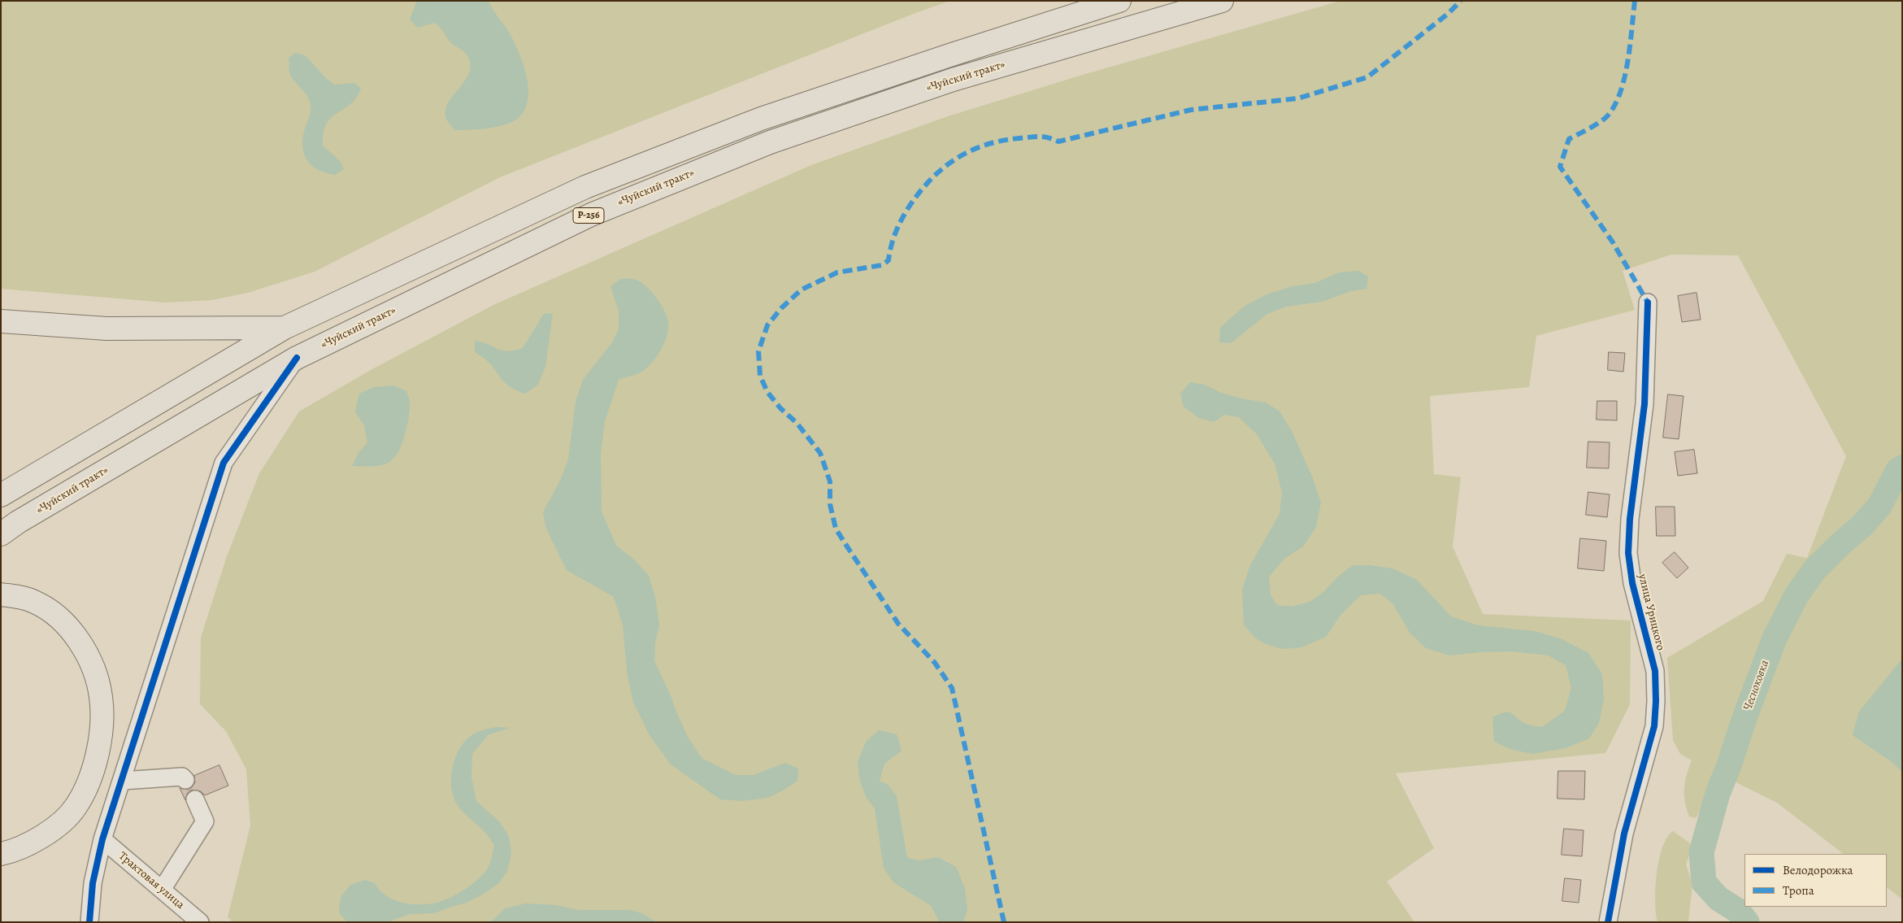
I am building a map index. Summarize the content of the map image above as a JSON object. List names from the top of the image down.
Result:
{
  "streets": {
    "highway": ["«Чуйский тракт»", "Р-256"],
    "street": ["улица Урицкого", "Трактовая улица"]
  },
  "water": ["Чесноковка"],
  "legend": ["Велодорожка", "Тропа"]
}
